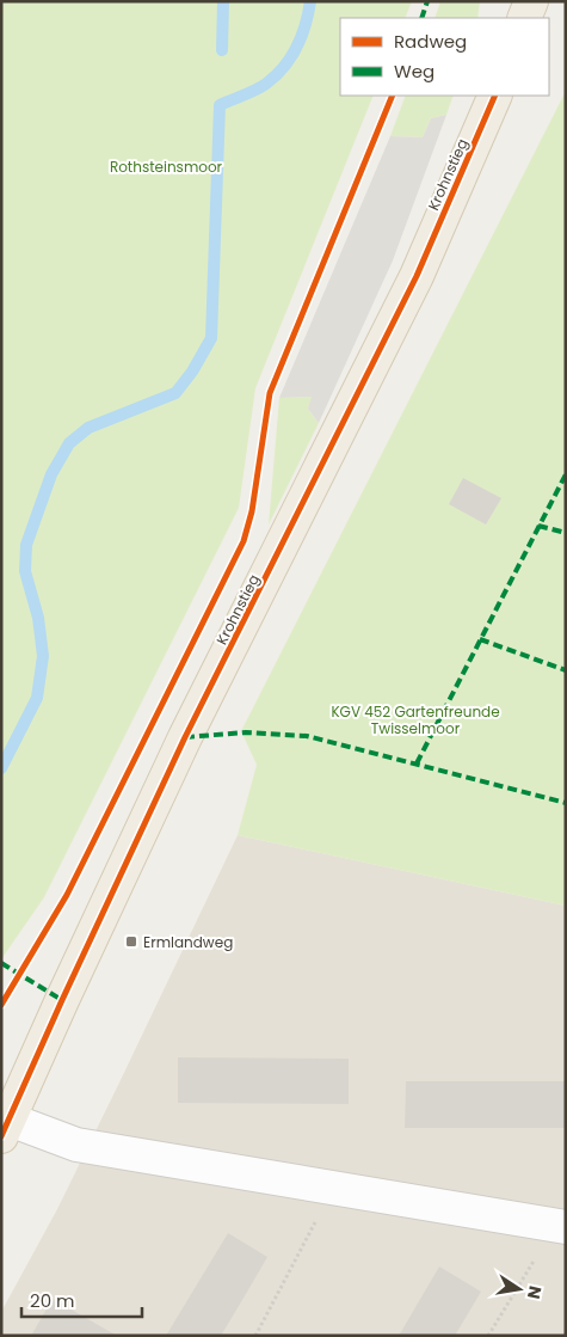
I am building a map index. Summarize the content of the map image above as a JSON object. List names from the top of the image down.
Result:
{
  "streets": {
    "main road": ["Krohnstieg"]
  },
  "parks": ["Rothsteinsmoor", "KGV 452 Gartenfreunde Twisselmoor"],
  "places": {
    "transit": ["Ermlandweg"]
  },
  "legend": ["Radweg", "Weg"],
  "scale_bar": "20 m",
  "north": "right"
}
